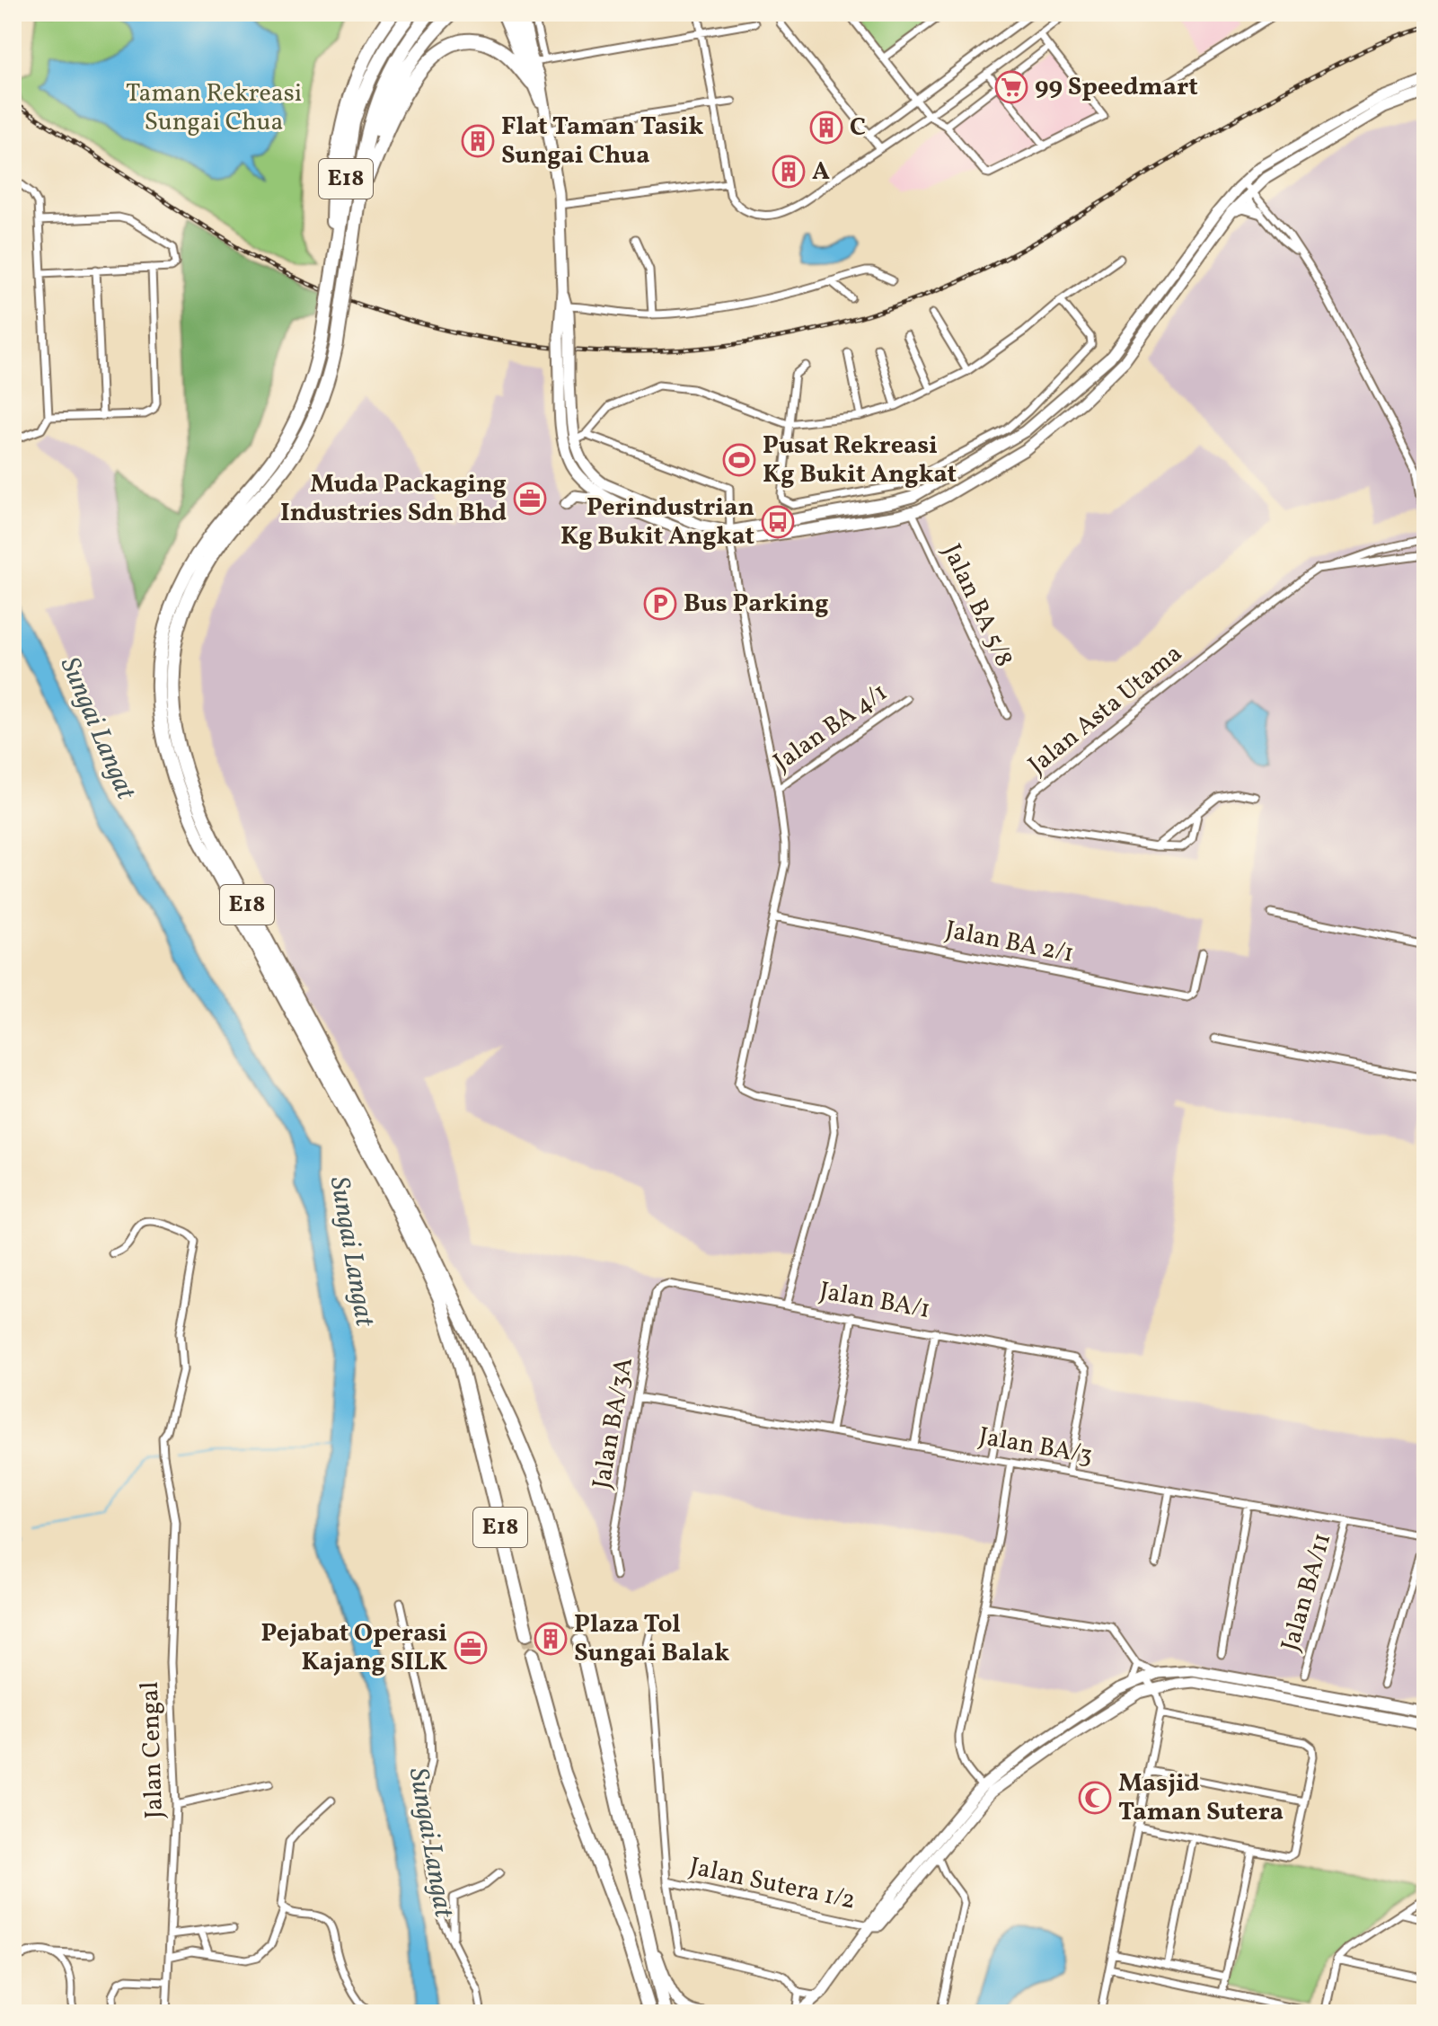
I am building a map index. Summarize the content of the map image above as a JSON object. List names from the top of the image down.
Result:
{
  "streets": {
    "highway": ["E18"],
    "street": [
      "Jalan BA 5/8",
      "Jalan Asta Utama",
      "Jalan BA 4/1",
      "Jalan BA 2/1",
      "Jalan BA/1",
      "Jalan BA/3A",
      "Jalan BA/3",
      "Jalan BA/11",
      "Jalan Cengal",
      "Jalan Sutera 1/2"
    ]
  },
  "crossings": [
    ["Jalan BA/1", "Jalan BA/3A"],
    ["Jalan BA/1", "Jalan BA/3"],
    ["Jalan BA/3A", "Jalan BA/3"],
    ["Jalan BA/3", "Jalan BA/11"]
  ],
  "water": ["Sungai Langat"],
  "parks": ["Taman Rekreasi Sungai Chua"],
  "places": {
    "supermarket": ["99 Speedmart"],
    "building": [
      "C",
      "Flat Taman Tasik Sungai Chua",
      "A",
      "Plaza Tol Sungai Balak"
    ],
    "sports": ["Pusat Rekreasi Kg Bukit Angkat"],
    "office": ["Muda Packaging Industries Sdn Bhd", "Pejabat Operasi Kajang SILK"],
    "bus stop": ["Perindustrian Kg Bukit Angkat"],
    "parking": ["Bus Parking"],
    "mosque": ["Masjid Taman Sutera"]
  }
}
